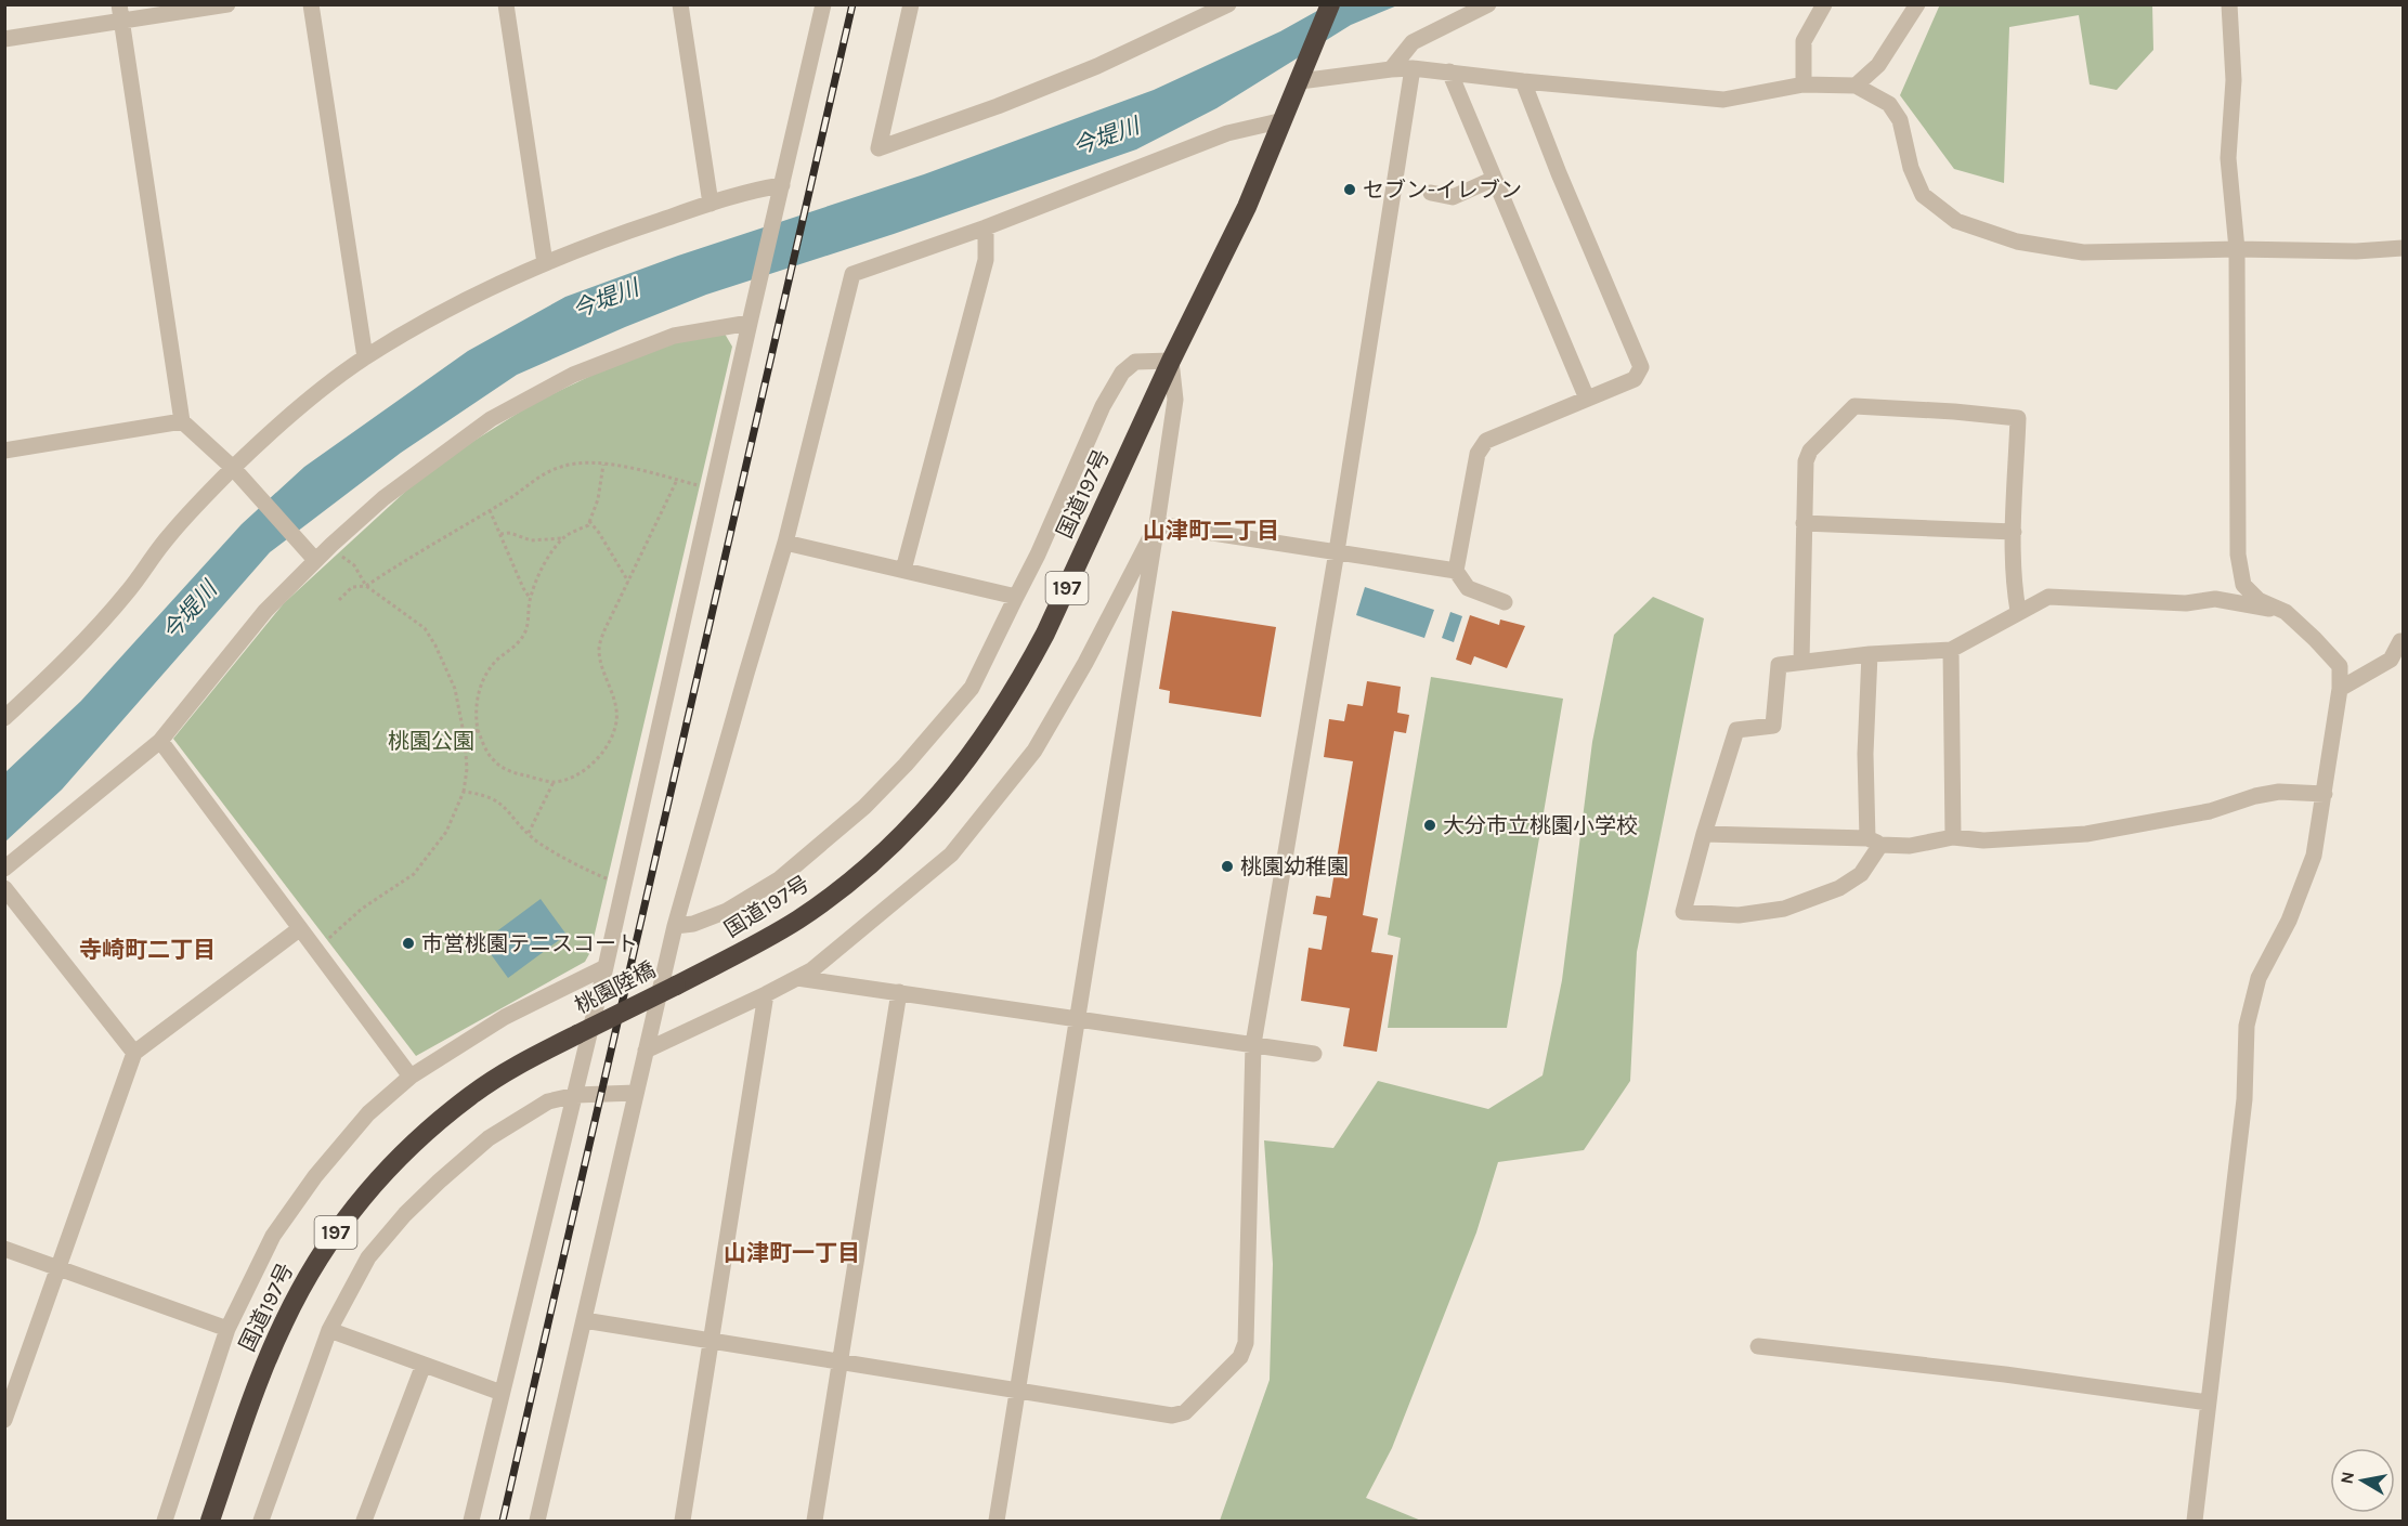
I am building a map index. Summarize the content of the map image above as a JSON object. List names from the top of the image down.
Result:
{
  "streets": {
    "highway": ["国道197号", "197", "桃園陸橋"]
  },
  "crossings": [
    ["国道197号", "桃園陸橋"]
  ],
  "districts": ["山津町二丁目", "寺崎町二丁目", "山津町一丁目"],
  "water": ["今堤川"],
  "parks": ["桃園公園"],
  "places": [
    "セブン-イレブン",
    "大分市立桃園小学校",
    "桃園幼稚園",
    "市営桃園テニスコート"
  ],
  "north": "left"
}
